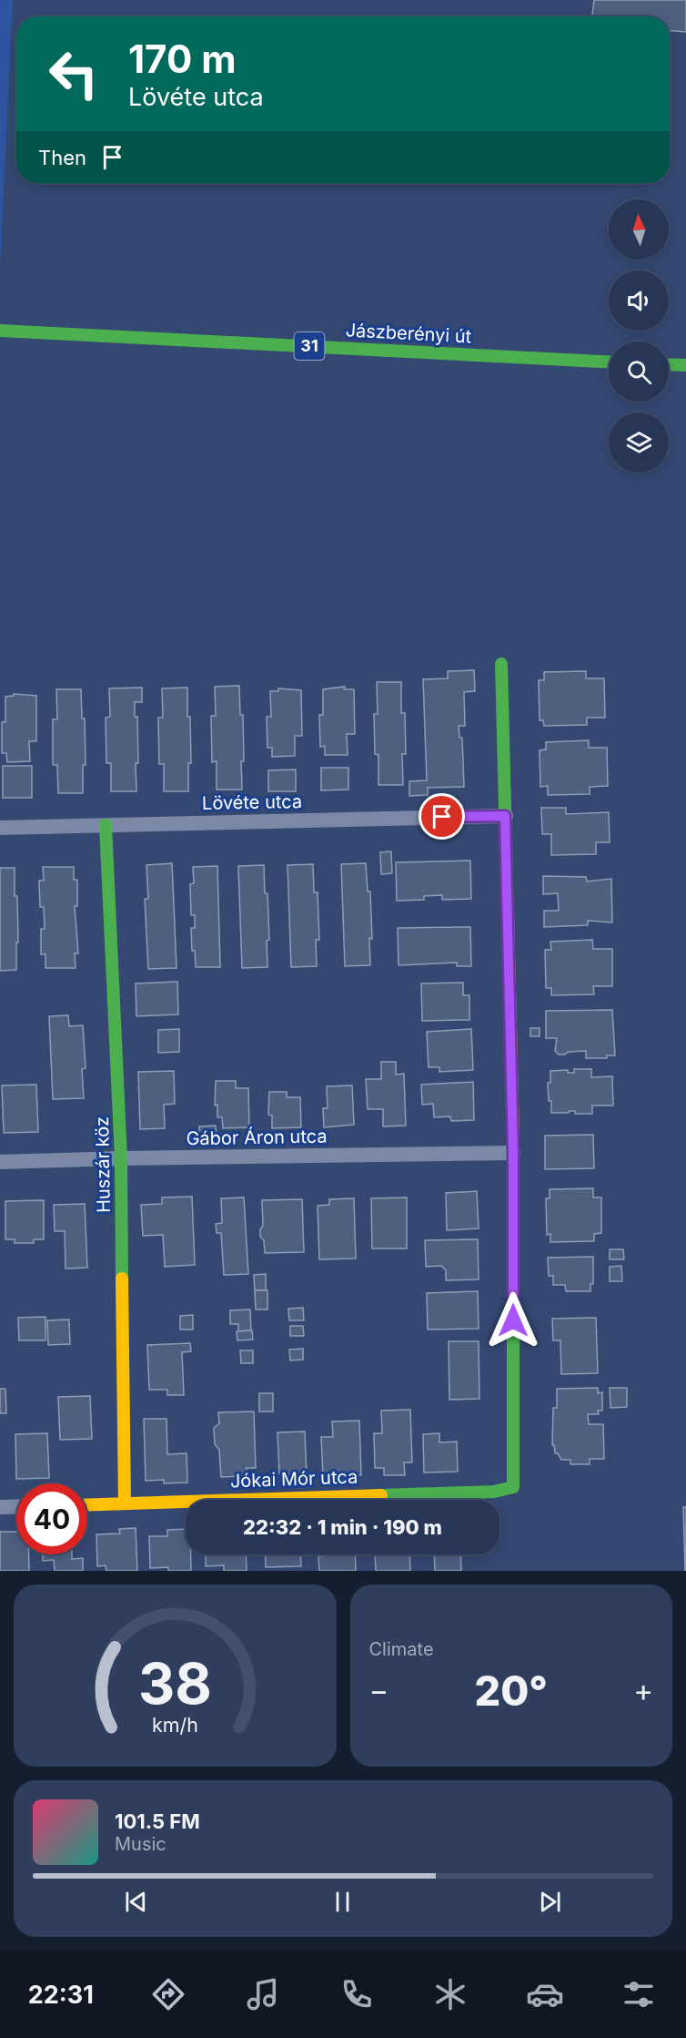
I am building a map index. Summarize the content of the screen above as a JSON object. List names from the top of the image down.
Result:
{
  "streets": {
    "street": [
      "Jászberényi út",
      "31",
      "Lövéte utca",
      "Gábor Áron utca",
      "Huszár köz",
      "Jókai Mór utca"
    ]
  },
  "crossings": [
    ["Lövéte utca", "Huszár köz"],
    ["Gábor Áron utca", "Huszár köz"],
    ["Gábor Áron utca", "Jókai Mór utca"],
    ["Huszár köz", "Jókai Mór utca"]
  ],
  "north": "top",
  "page": {
    "turn": ["170 m", "Lövéte utca"],
    "then": "Then",
    "limit": "40",
    "trip": "22:32 · 1 min · 190 m",
    "tile": "Climate",
    "heat": ["−", "20°", "+"],
    "song": ["101.5 FM", "Music"],
    "tabs": "22:31",
    "gauge": ["38", "km/h"]
  }
}
